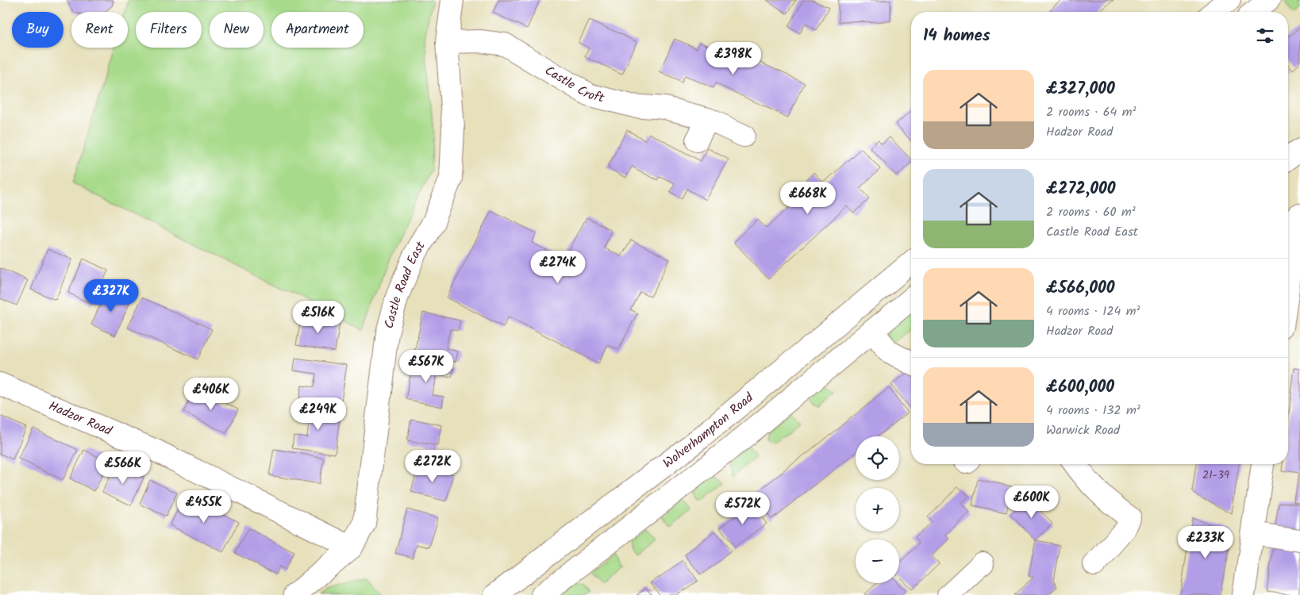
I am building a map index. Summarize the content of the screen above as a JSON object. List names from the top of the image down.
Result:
{
  "streets": {
    "main road": [
      "Castle Croft",
      "Castle Road East",
      "Hadzor Road",
      "Wolverhampton Road"
    ]
  },
  "crossings": [
    ["Castle Croft", "Castle Road East"],
    ["Castle Road East", "Hadzor Road"]
  ],
  "house_numbers": ["21-39"],
  "page": {
    "chip": [
      "Buy",
      "Rent",
      "Filters",
      "New",
      "Apartment"
    ],
    "heading": "14 homes",
    "price": [
      "£398K",
      "£668K",
      "£274K",
      "£327K",
      "£516K",
      "£567K",
      "£406K",
      "£249K",
      "£272K",
      "£566K",
      "£600K",
      "£455K",
      "£572K",
      "£233K"
    ],
    "list": [
      {
        "name": "£327,000",
        "note": "2 rooms · 64 m² · Hadzor Road"
      },
      {
        "name": "£272,000",
        "note": "2 rooms · 60 m² · Castle Road East"
      },
      {
        "name": "£566,000",
        "note": "4 rooms · 124 m² · Hadzor Road"
      },
      {
        "name": "£600,000",
        "note": "4 rooms · 132 m² · Warwick Road"
      }
    ],
    "map_buttons": ["+", "−"]
  }
}
